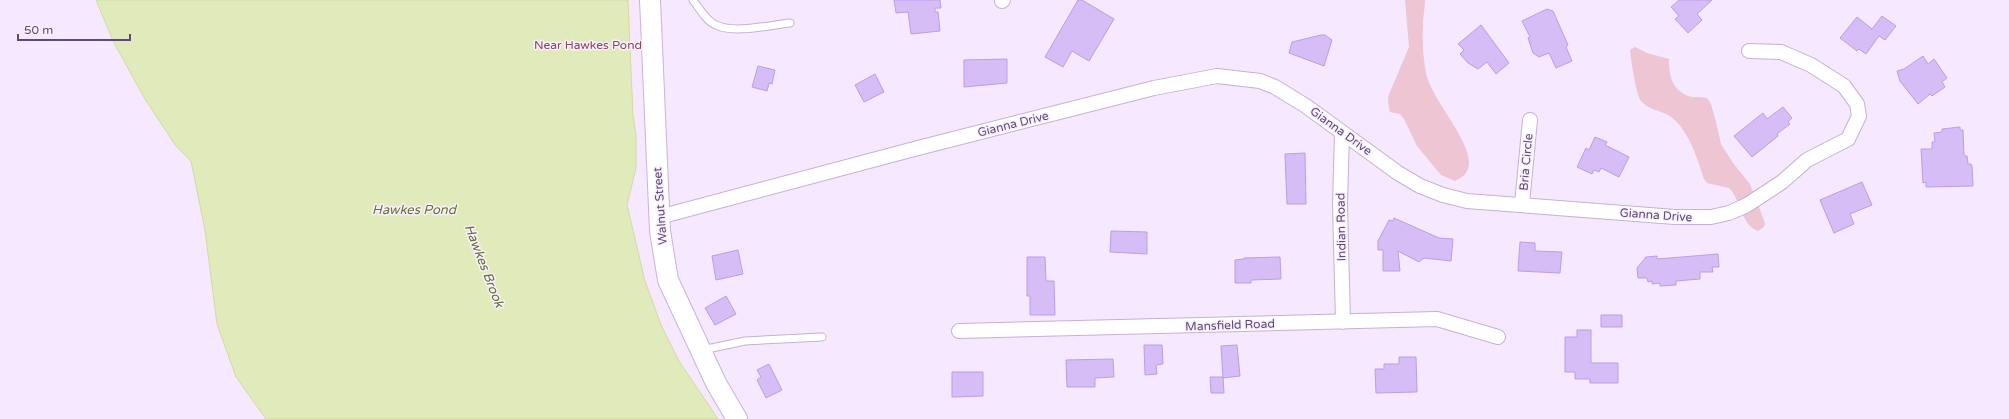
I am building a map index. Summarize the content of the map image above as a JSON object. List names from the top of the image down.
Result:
{
  "streets": {
    "main road": ["Walnut Street"],
    "street": [
      "Gianna Drive",
      "Bria Circle",
      "Indian Road",
      "Mansfield Road"
    ]
  },
  "crossings": [
    ["Gianna Drive", "Bria Circle"],
    ["Gianna Drive", "Walnut Street"],
    ["Gianna Drive", "Indian Road"],
    ["Indian Road", "Mansfield Road"]
  ],
  "water": ["Hawkes Pond", "Hawkes Brook"],
  "parks": ["Near Hawkes Pond"],
  "scale_bar": "50 m"
}
